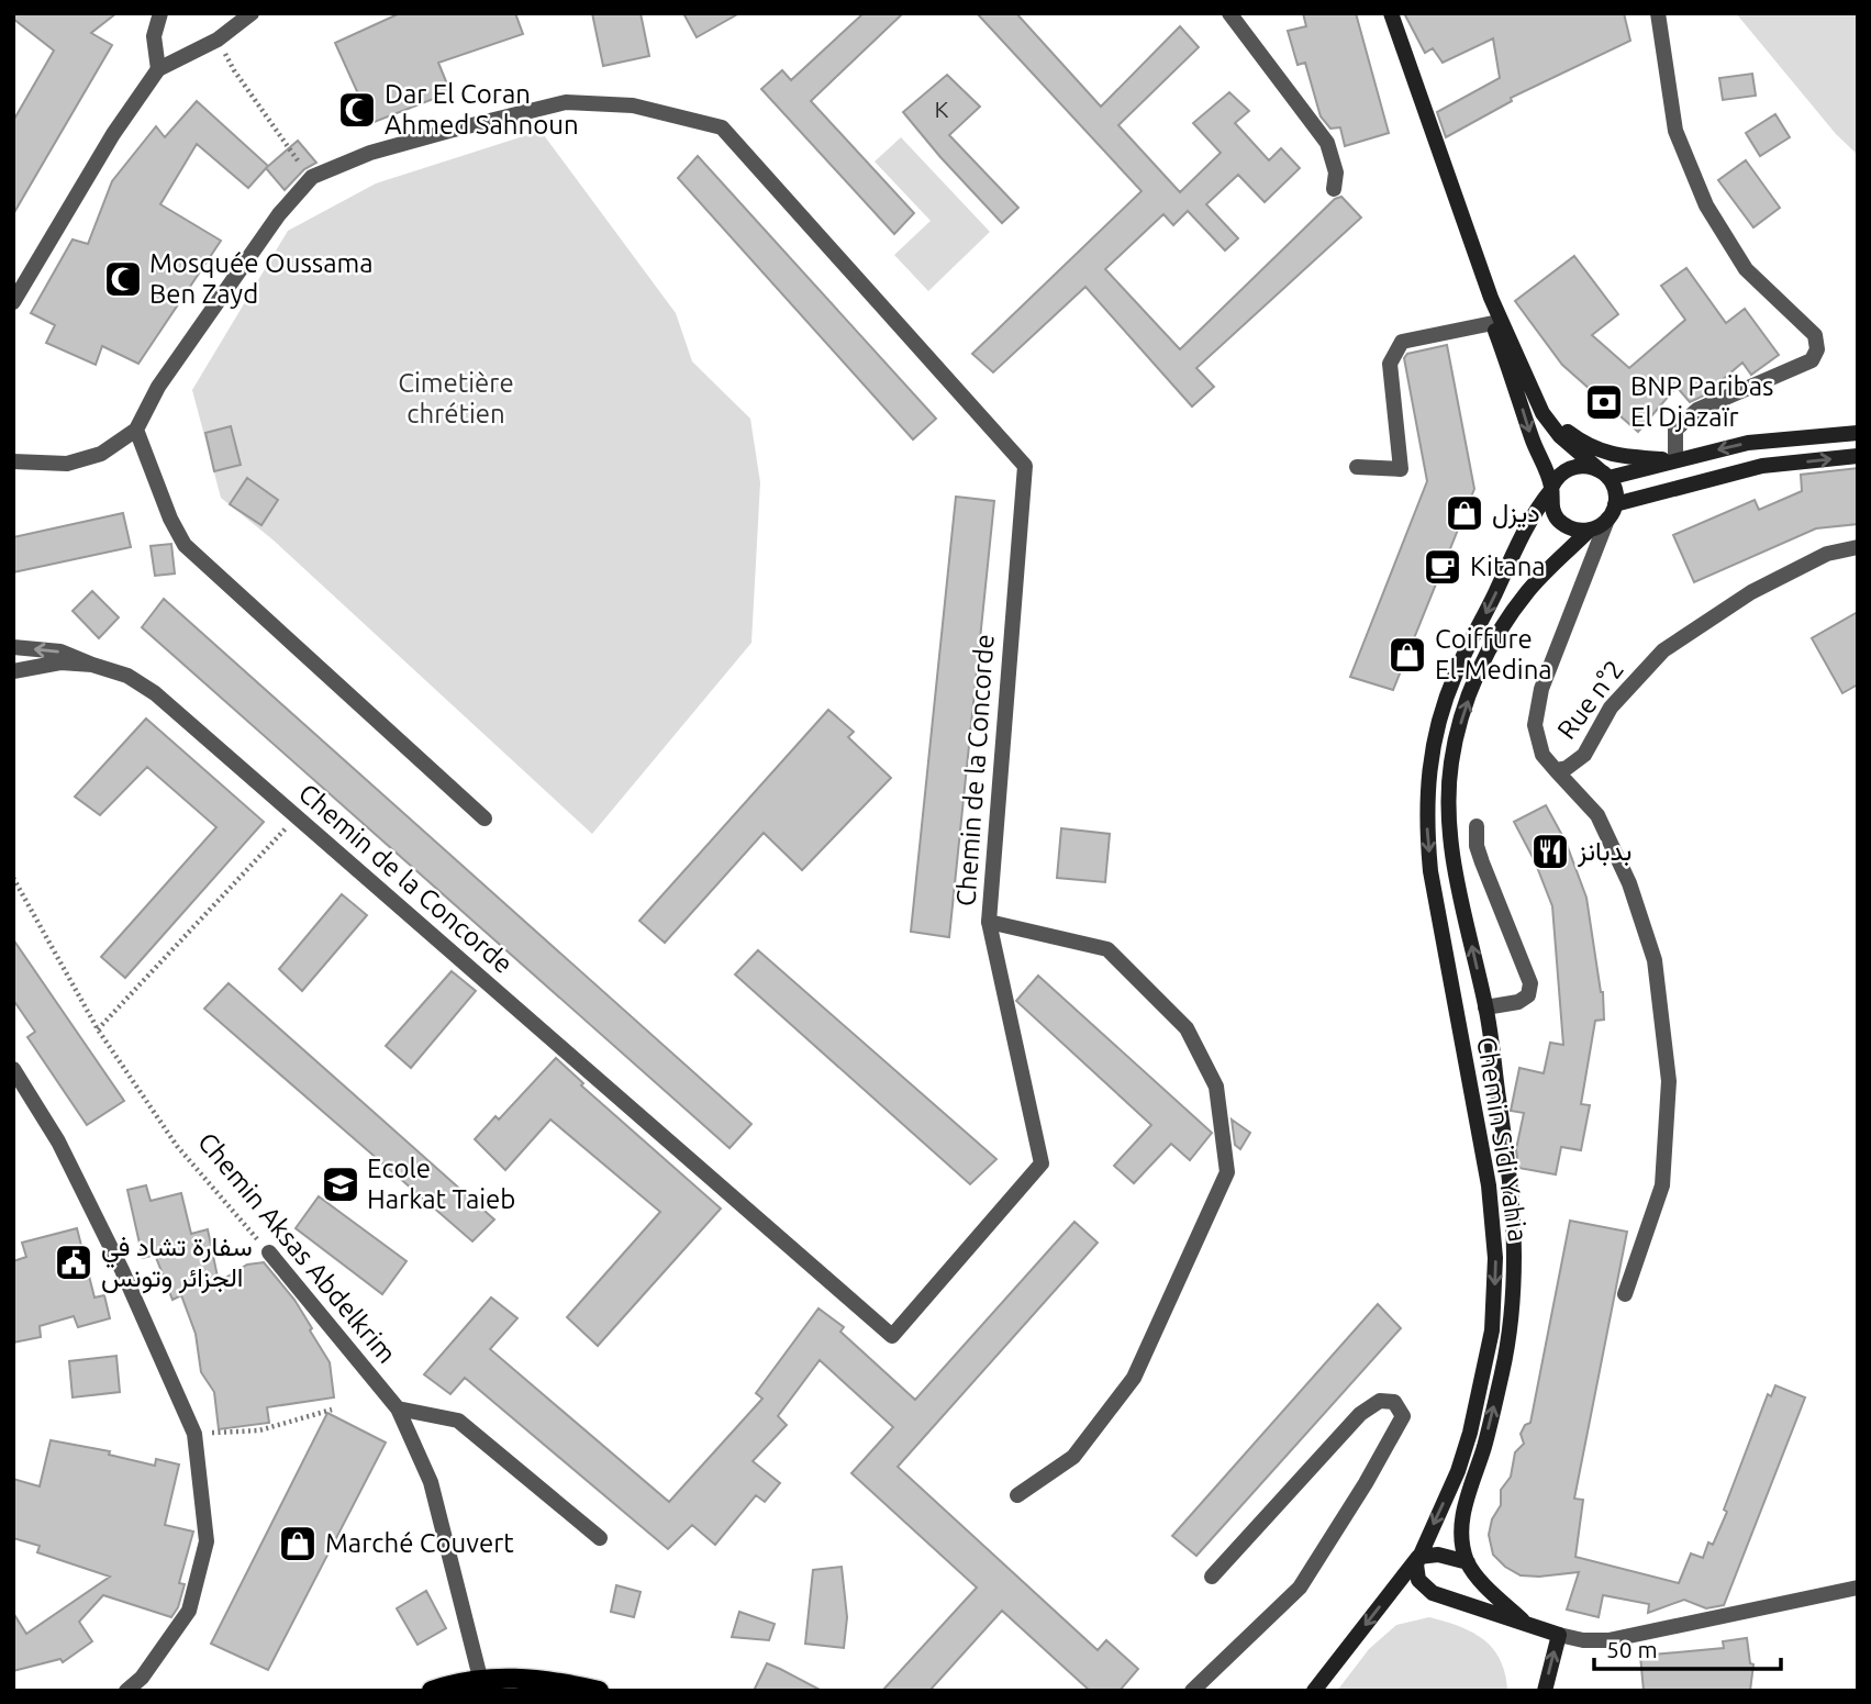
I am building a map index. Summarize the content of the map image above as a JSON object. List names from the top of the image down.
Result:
{
  "streets": {
    "main road": ["Chemin Sidi Yahia"],
    "street": ["Rue n°2", "Chemin de la Concorde", "Chemin Aksas Abdelkrim"]
  },
  "crossings": [
    ["Rue n°2", "Chemin Sidi Yahia"]
  ],
  "parks": ["Cimetière chrétien"],
  "places": {
    "mosque": ["Dar El Coran Ahmed Sahnoun", "Mosquée Oussama Ben Zayd"],
    "bank": ["BNP Paribas El Djazaïr"],
    "shop": ["ديزل", "Coiffure El-Medina", "Marché Couvert"],
    "cafe": ["Kitana"],
    "restaurant": ["بدبانز"],
    "school or university": ["Ecole Harkat Taieb"],
    "public building": ["سفارة تشاد في الجزائر وتونس"]
  },
  "house_numbers": ["K"],
  "scale_bar": "50 m"
}
